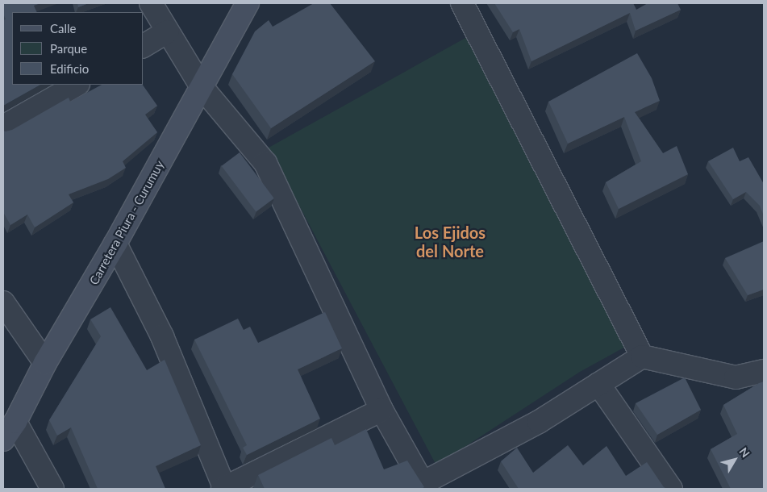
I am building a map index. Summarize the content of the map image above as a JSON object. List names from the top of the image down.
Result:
{
  "streets": {
    "main road": ["Carretera Piura - Curumuy"]
  },
  "districts": ["Los Ejidos del Norte"],
  "legend": ["Calle", "Parque", "Edificio"],
  "north": "top right"
}
